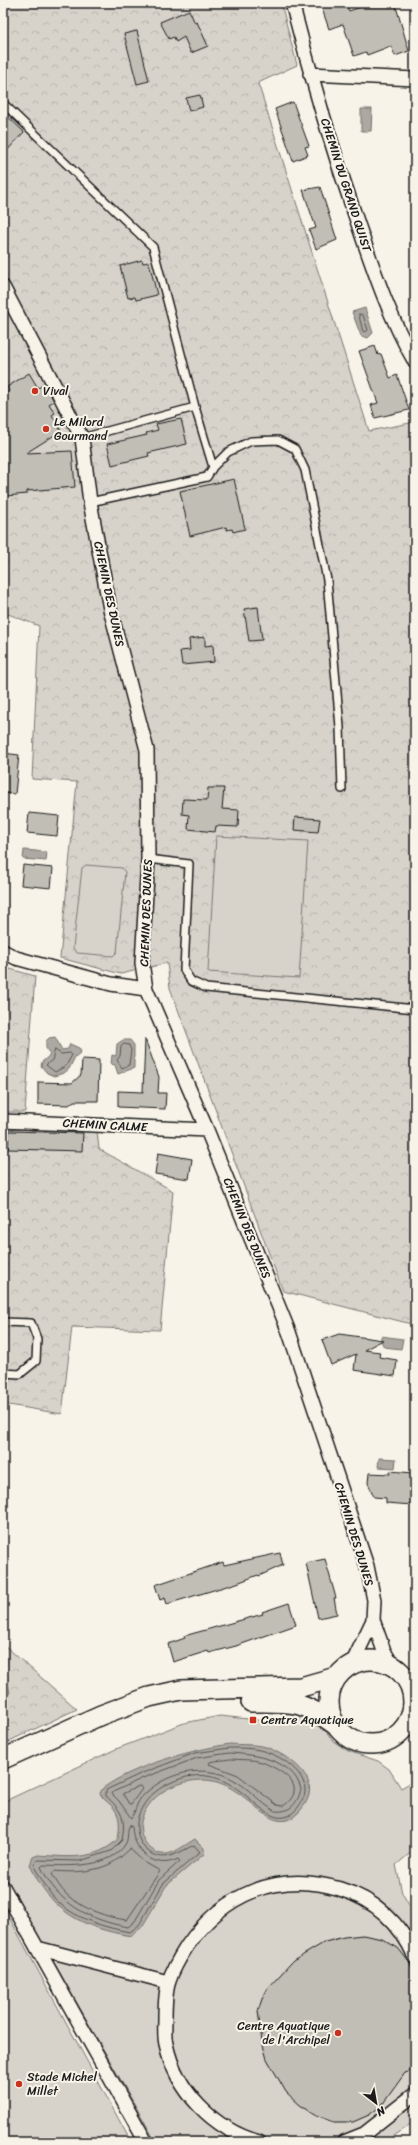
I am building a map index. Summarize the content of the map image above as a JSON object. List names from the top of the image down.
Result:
{
  "streets": {
    "street": ["CHEMIN DU GRAND QUIST", "CHEMIN DES DUNES", "CHEMIN CALME"]
  },
  "crossings": [
    ["CHEMIN DES DUNES", "CHEMIN CALME"]
  ],
  "places": {
    "other": [
      "Vival",
      "Le Milord Gourmand",
      "Centre Aquatique de l'Archipel",
      "Stade Michel Millet"
    ],
    "transit": ["Centre Aquatique"]
  },
  "north": "bottom right"
}
